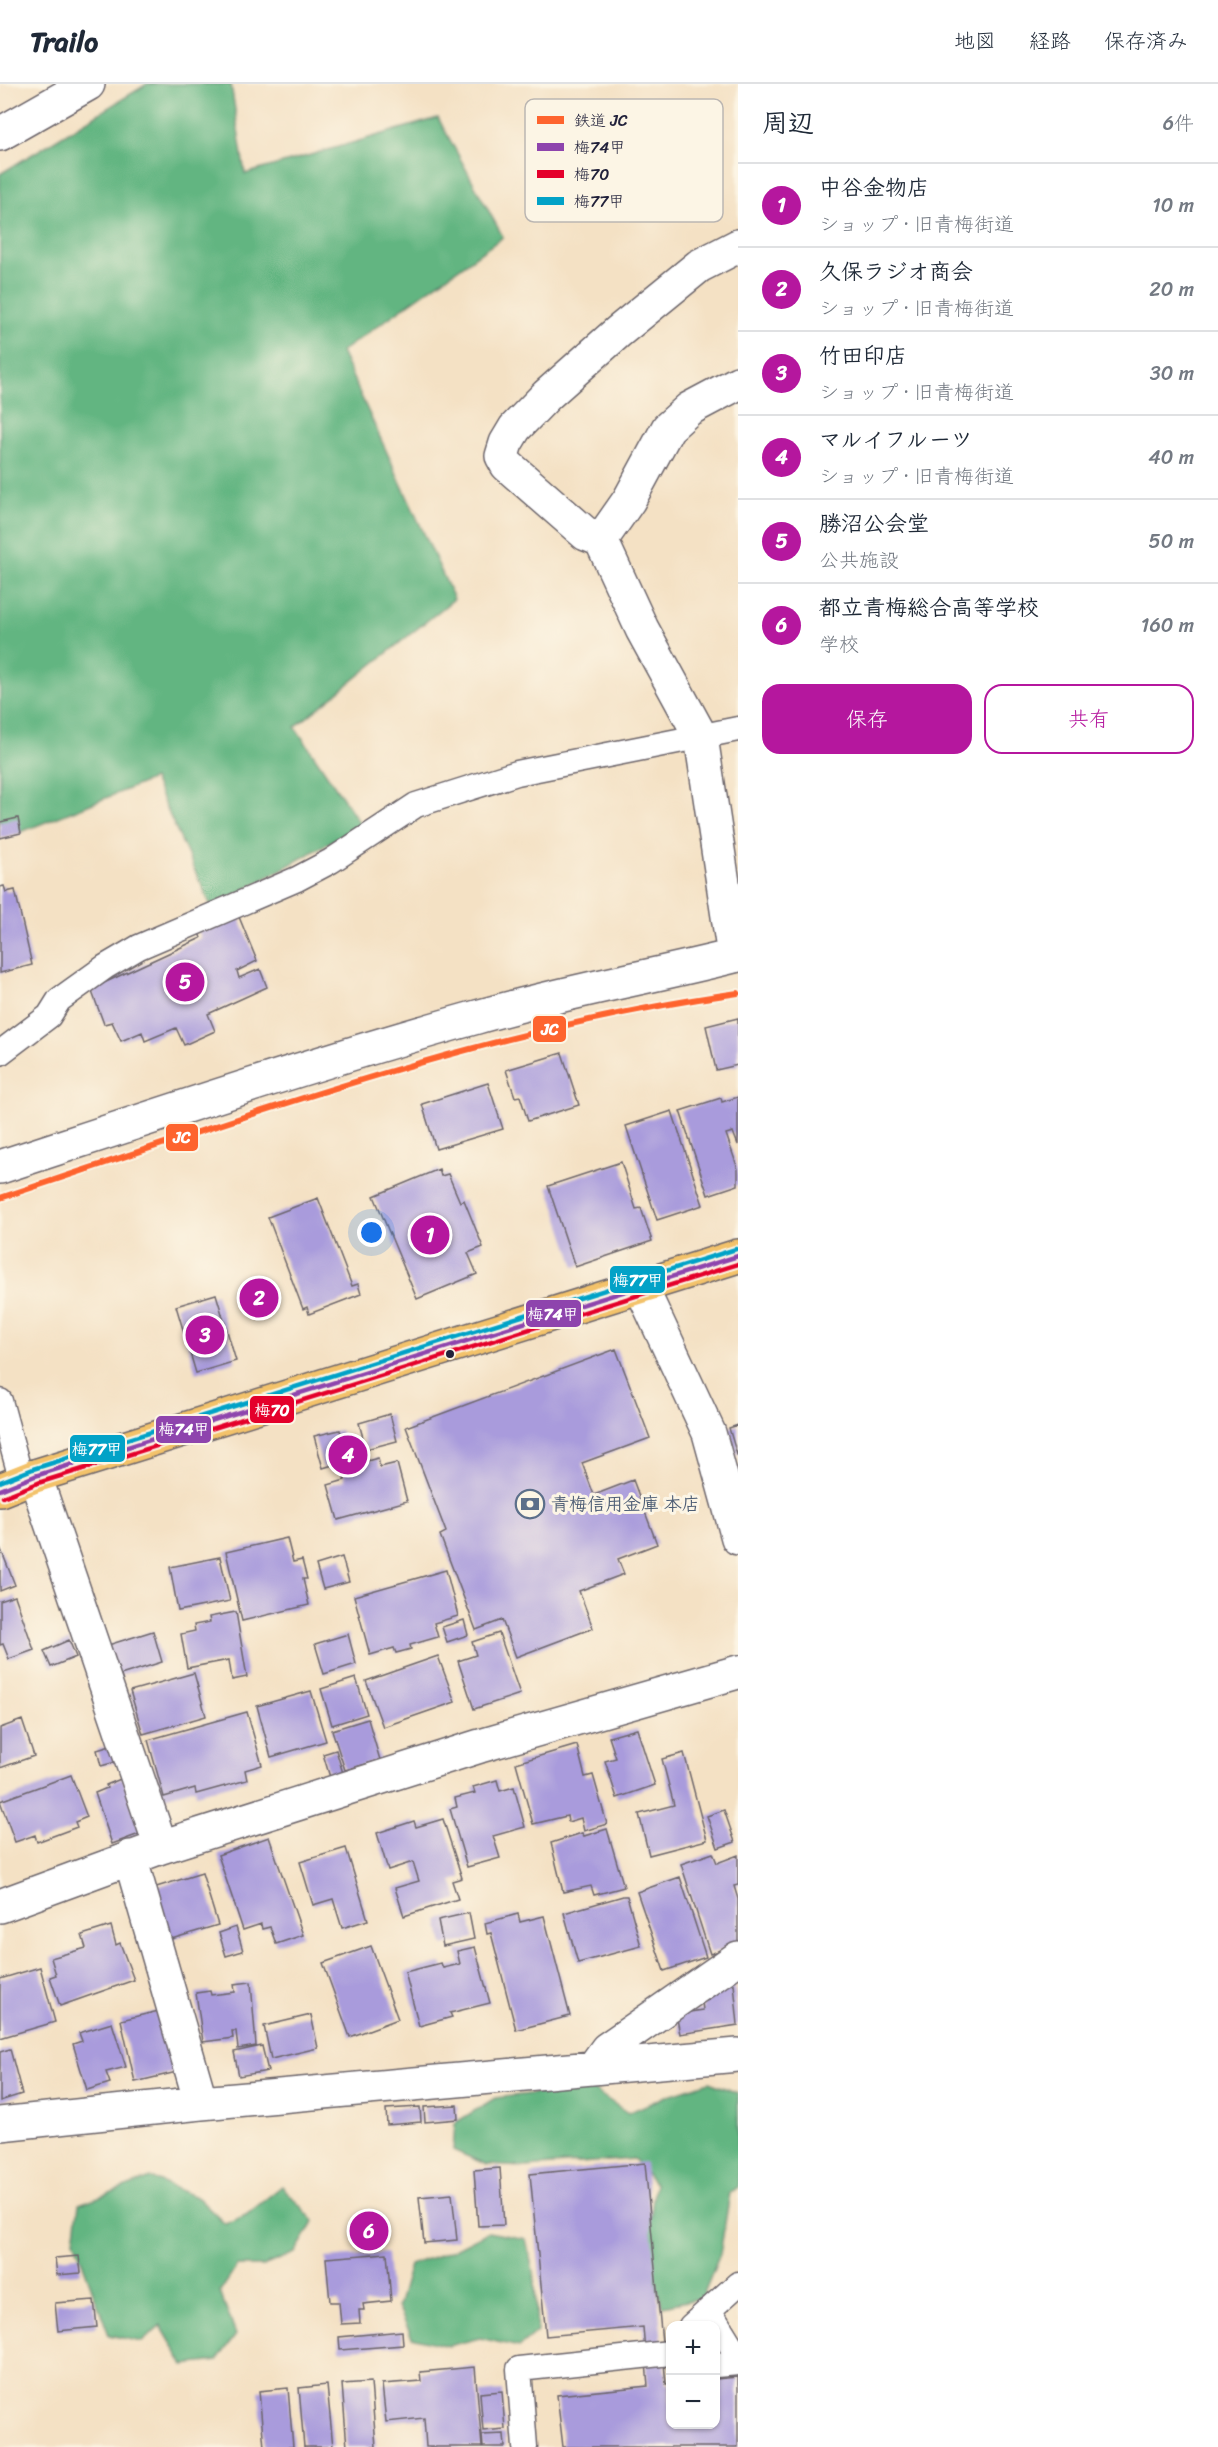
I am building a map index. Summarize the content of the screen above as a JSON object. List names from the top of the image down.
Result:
{
  "places": {
    "bank": ["青梅信用金庫 本店"]
  },
  "lines": [
    "rail line JC",
    "transit line 梅77甲",
    "transit line 梅74甲",
    "transit line 梅70"
  ],
  "legend": [
    "鉄道 JC",
    "梅74甲",
    "梅70",
    "梅77甲"
  ],
  "page": {
    "header": "Trailo",
    "nav": ["地図", "経路", "保存済み"],
    "heading": ["周辺", "6件"],
    "list": [
      {
        "mark": "1",
        "name": "中谷金物店",
        "note": "ショップ · 旧青梅街道",
        "value": "10 m"
      },
      {
        "mark": "2",
        "name": "久保ラジオ商会",
        "note": "ショップ · 旧青梅街道",
        "value": "20 m"
      },
      {
        "mark": "3",
        "name": "竹田印店",
        "note": "ショップ · 旧青梅街道",
        "value": "30 m"
      },
      {
        "mark": "4",
        "name": "マルイフルーツ",
        "note": "ショップ · 旧青梅街道",
        "value": "40 m"
      },
      {
        "mark": "5",
        "name": "勝沼公会堂",
        "note": "公共施設",
        "value": "50 m"
      },
      {
        "mark": "6",
        "name": "都立青梅総合高等学校",
        "note": "学校",
        "value": "160 m"
      }
    ],
    "buttons": ["保存", "共有"],
    "pins": [
      "5",
      "1",
      "2",
      "3",
      "4",
      "6"
    ],
    "map_buttons": ["+", "−"]
  }
}
